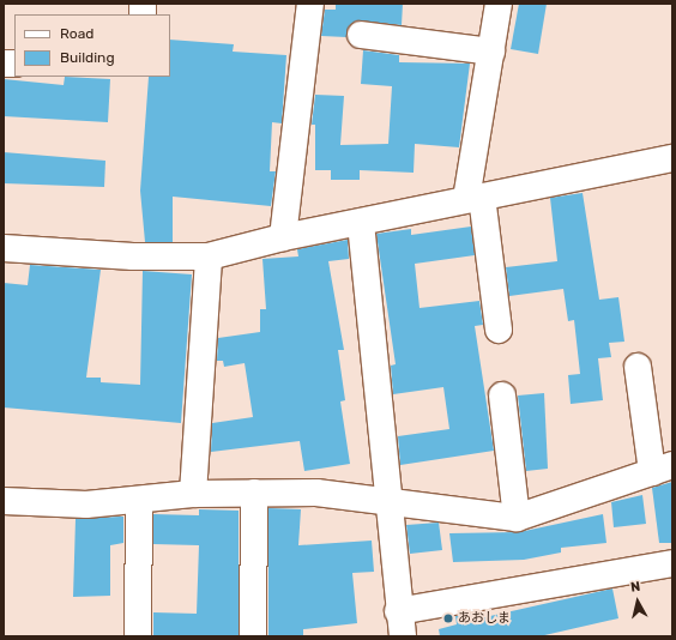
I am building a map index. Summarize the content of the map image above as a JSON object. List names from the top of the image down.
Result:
{
  "places": ["あおしま"],
  "legend": ["Road", "Building"],
  "north": "top"
}
